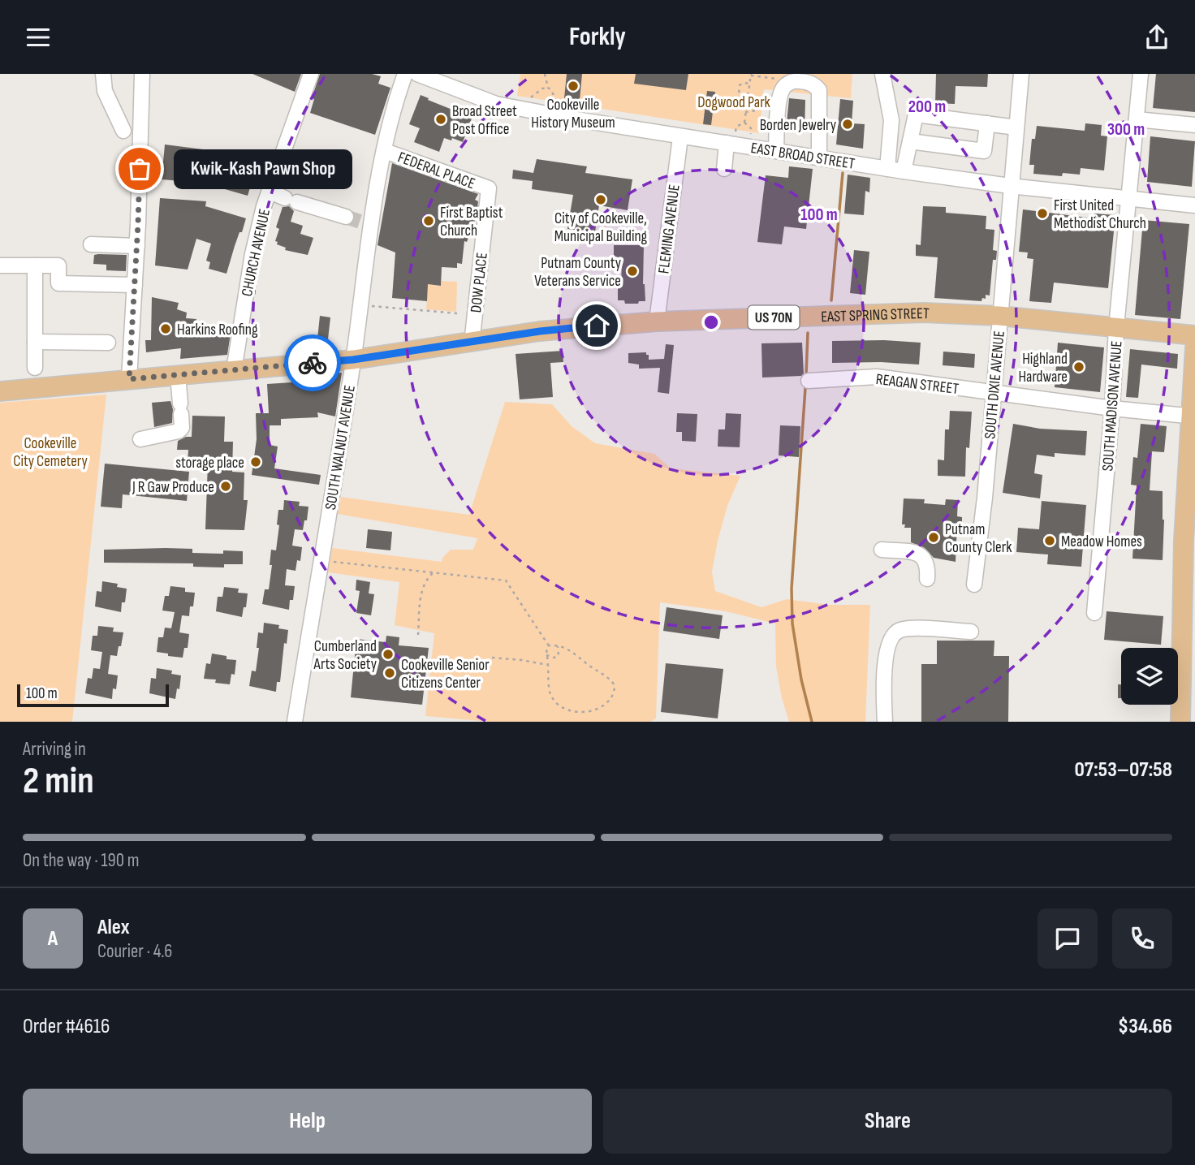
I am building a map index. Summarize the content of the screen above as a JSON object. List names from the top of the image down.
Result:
{
  "streets": {
    "main road": ["EAST SPRING STREET", "US 70N"],
    "street": [
      "EAST BROAD STREET",
      "FEDERAL PLACE",
      "FLEMING AVENUE",
      "CHURCH AVENUE",
      "DOW PLACE",
      "REAGAN STREET",
      "SOUTH DIXIE AVENUE",
      "SOUTH MADISON AVENUE",
      "SOUTH WALNUT AVENUE"
    ]
  },
  "crossings": [
    ["EAST BROAD STREET", "FLEMING AVENUE"],
    ["EAST BROAD STREET", "SOUTH DIXIE AVENUE"],
    ["EAST BROAD STREET", "SOUTH MADISON AVENUE"],
    ["FEDERAL PLACE", "DOW PLACE"],
    ["FEDERAL PLACE", "SOUTH WALNUT AVENUE"],
    ["FLEMING AVENUE", "EAST SPRING STREET"],
    ["CHURCH AVENUE", "US 70N"],
    ["DOW PLACE", "EAST SPRING STREET"],
    ["EAST SPRING STREET", "US 70N"],
    ["EAST SPRING STREET", "SOUTH DIXIE AVENUE"],
    ["EAST SPRING STREET", "SOUTH MADISON AVENUE"],
    ["EAST SPRING STREET", "SOUTH WALNUT AVENUE"],
    ["US 70N", "SOUTH WALNUT AVENUE"],
    ["REAGAN STREET", "SOUTH DIXIE AVENUE"],
    ["REAGAN STREET", "SOUTH MADISON AVENUE"]
  ],
  "parks": ["Dogwood Park", "Cookeville City Cemetery"],
  "places": [
    "Cookeville History Museum",
    "Broad Street Post Office",
    "Borden Jewelry",
    "Kwik-Kash Pawn Shop",
    "City of Cookeville, Municipal Building",
    "First United Methodist Church",
    "First Baptist Church",
    "Putnam County Veterans Service",
    "Harkins Roofing",
    "Highland Hardware",
    "storage place",
    "J R Gaw Produce",
    "Putnam County Clerk",
    "Meadow Homes",
    "Cumberland Arts Society",
    "Cookeville Senior Citizens Center"
  ],
  "scale_bar": "100 m",
  "page": {
    "header": "Forkly",
    "bubble": "Kwik-Kash Pawn Shop",
    "scale": "100 m",
    "heading": ["2 min", "Arriving in", "07:53–07:58"],
    "panel": [
      "Alex",
      "Courier · 4.6",
      "Order #4616",
      "$34.66"
    ],
    "bar": "On the way · 190 m",
    "round": "A",
    "buttons": ["Help", "Share"]
  },
  "rings": ["200 m", "300 m", "100 m"]
}
